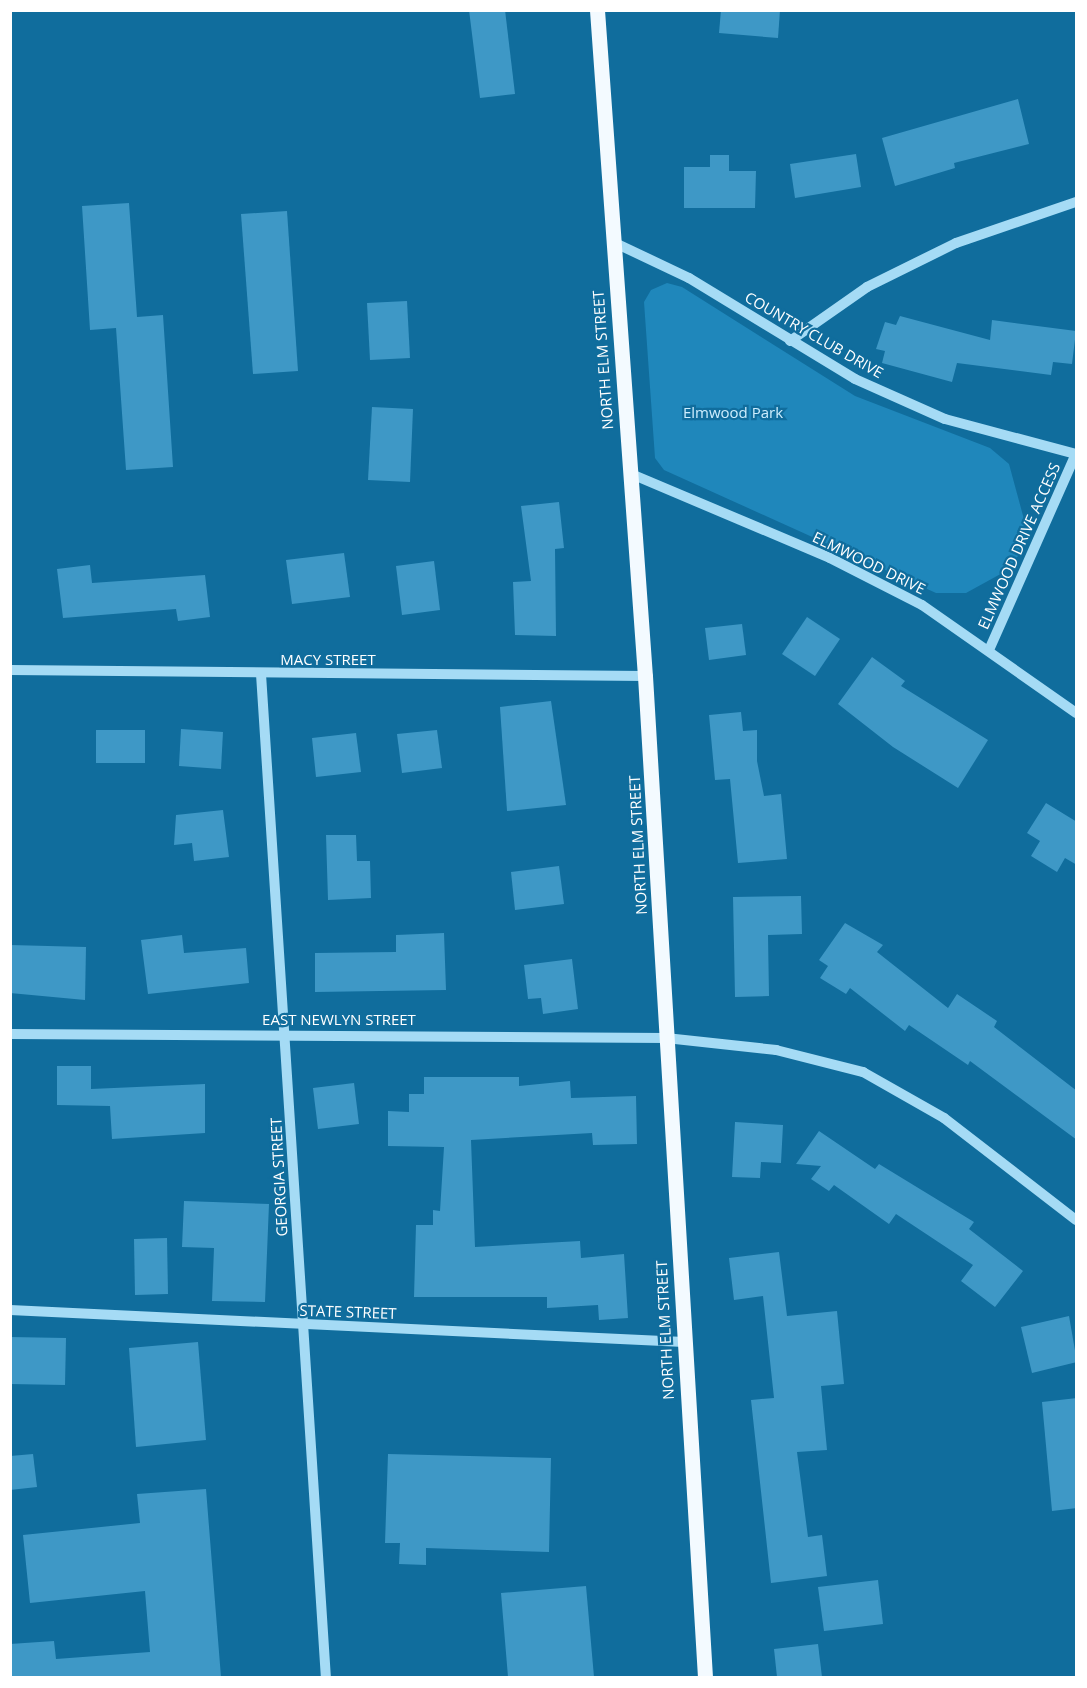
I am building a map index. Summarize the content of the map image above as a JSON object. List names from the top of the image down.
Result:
{
  "streets": {
    "main road": ["NORTH ELM STREET"],
    "street": [
      "COUNTRY CLUB DRIVE",
      "ELMWOOD DRIVE ACCESS",
      "ELMWOOD DRIVE",
      "MACY STREET",
      "EAST NEWLYN STREET",
      "GEORGIA STREET",
      "STATE STREET"
    ]
  },
  "crossings": [
    ["COUNTRY CLUB DRIVE", "NORTH ELM STREET"],
    ["COUNTRY CLUB DRIVE", "ELMWOOD DRIVE ACCESS"],
    ["NORTH ELM STREET", "ELMWOOD DRIVE"],
    ["NORTH ELM STREET", "MACY STREET"],
    ["NORTH ELM STREET", "EAST NEWLYN STREET"],
    ["NORTH ELM STREET", "STATE STREET"],
    ["ELMWOOD DRIVE ACCESS", "ELMWOOD DRIVE"],
    ["MACY STREET", "GEORGIA STREET"],
    ["EAST NEWLYN STREET", "GEORGIA STREET"],
    ["GEORGIA STREET", "STATE STREET"]
  ],
  "parks": ["Elmwood Park"]
}
